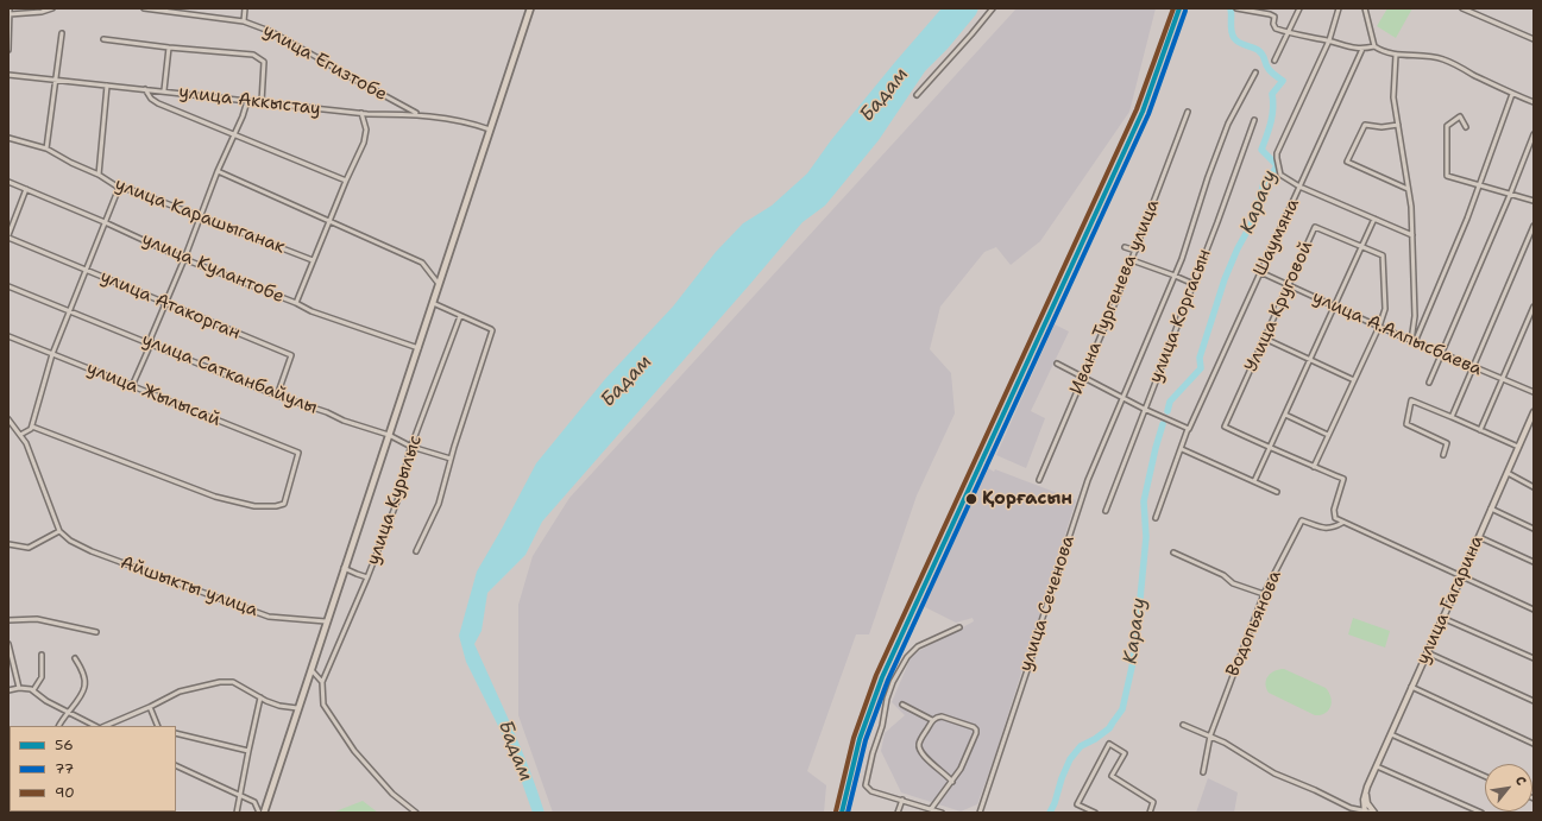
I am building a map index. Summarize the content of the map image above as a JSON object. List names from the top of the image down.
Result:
{
  "streets": {
    "main road": ["улица Гагарина"],
    "street": [
      "улица Егизтобе",
      "улица Аккыстау",
      "улица Карашыганак",
      "Шаумяна",
      "улица Кулантобе",
      "Ивана Тургенева улица",
      "улица Атакорган",
      "Улица Круговой",
      "улица Коргасын",
      "улица А.Алпысбаева",
      "улица Сатканбайулы",
      "улица Жылысай",
      "улица Курылыс",
      "Айшыкты улица",
      "улица Сеченова",
      "Водопьянова"
    ]
  },
  "crossings": [
    ["улица Егизтобе", "улица Аккыстау"],
    ["Шаумяна", "улица А.Алпысбаева"],
    ["улица Атакорган", "улица Сатканбайулы"],
    ["Улица Круговой", "улица А.Алпысбаева"],
    ["улица Сатканбайулы", "улица Курылыс"]
  ],
  "water": ["Бадам", "Карасу"],
  "places": ["Қорғасын"],
  "lines": ["transit line 56", "transit line 90", "transit line 77"],
  "legend": ["56", "77", "90"],
  "north": "top right"
}
